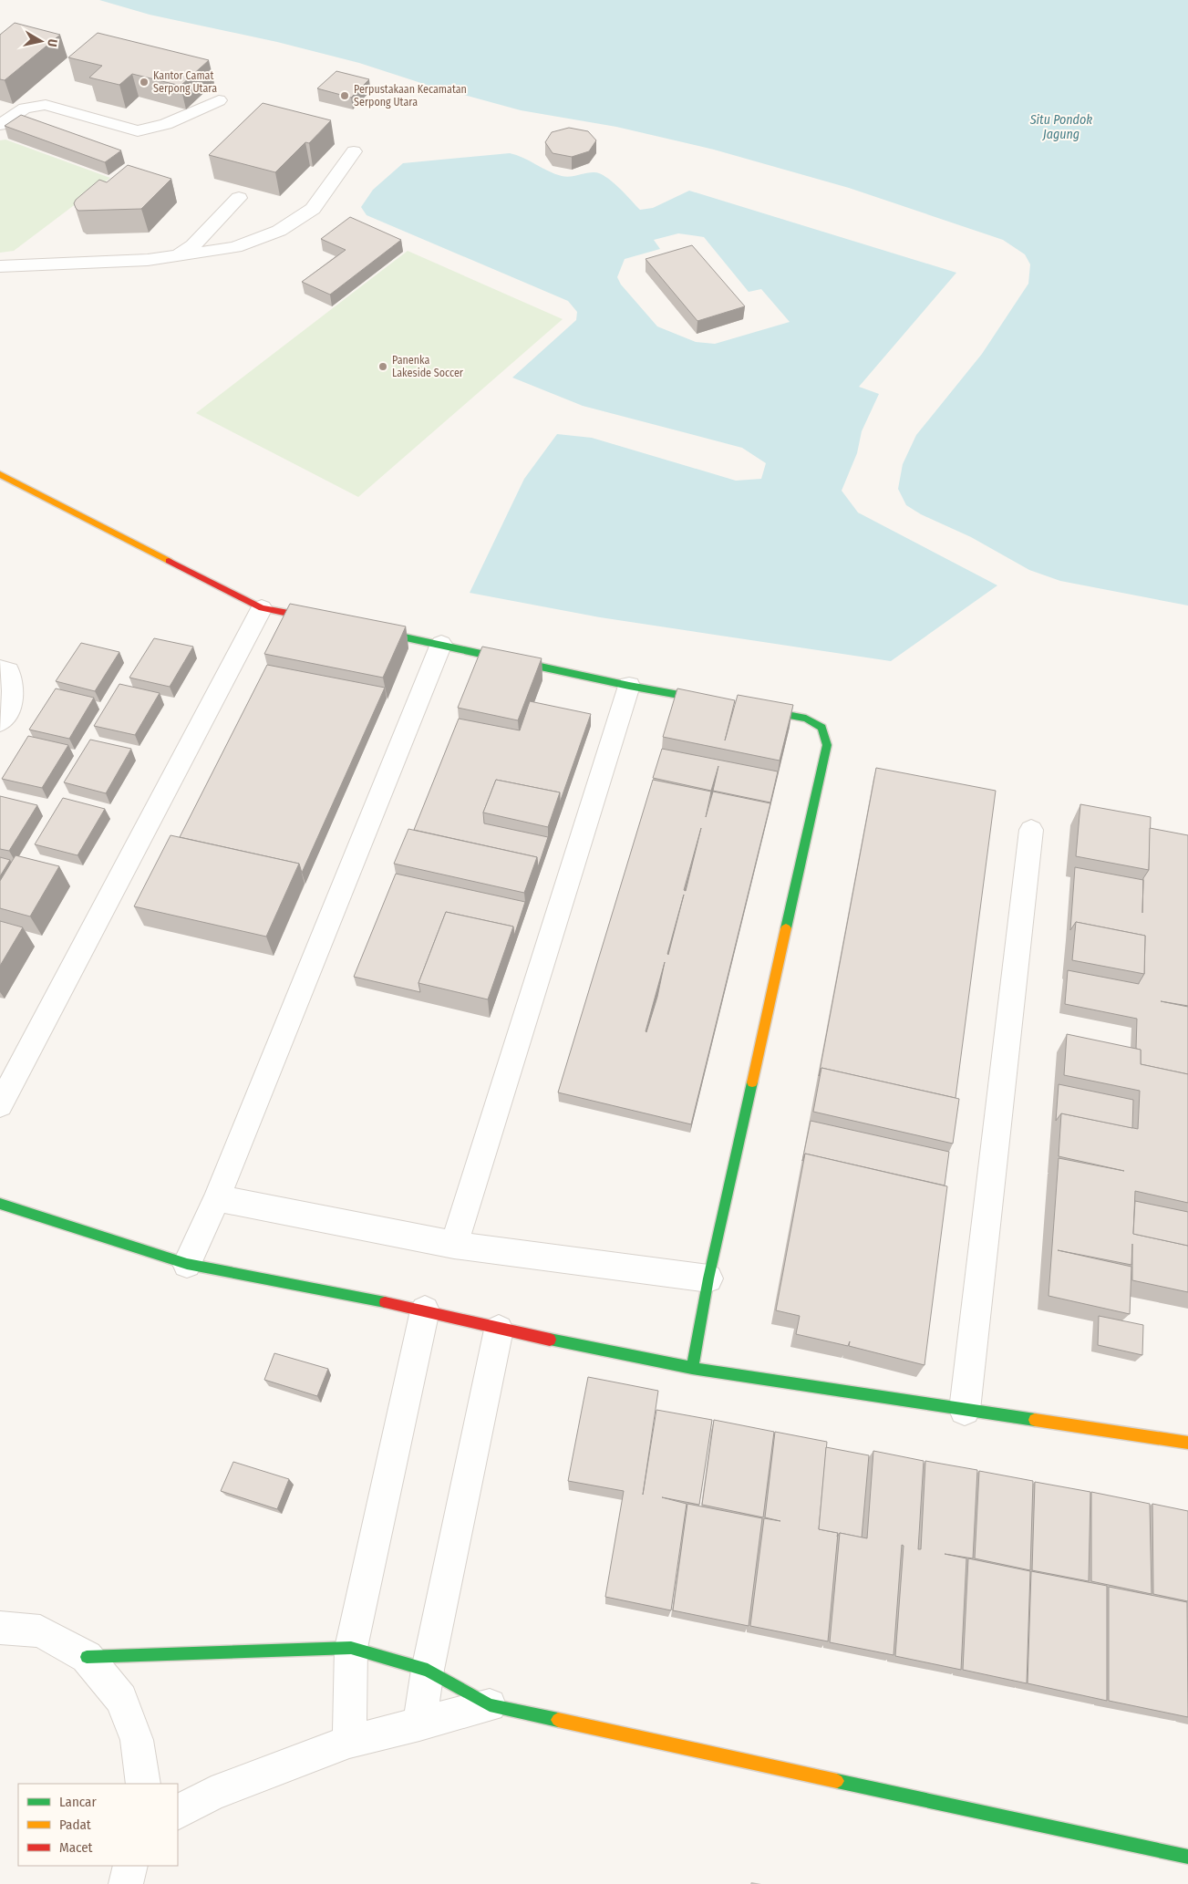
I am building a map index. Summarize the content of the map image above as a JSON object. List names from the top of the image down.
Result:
{
  "water": ["Situ Pondok Jagung"],
  "places": ["Kantor Camat Serpong Utara", "Perpustakaan Kecamatan Serpong Utara", "Panenka Lakeside Soccer"],
  "legend": ["Lancar", "Padat", "Macet"],
  "north": "right"
}
